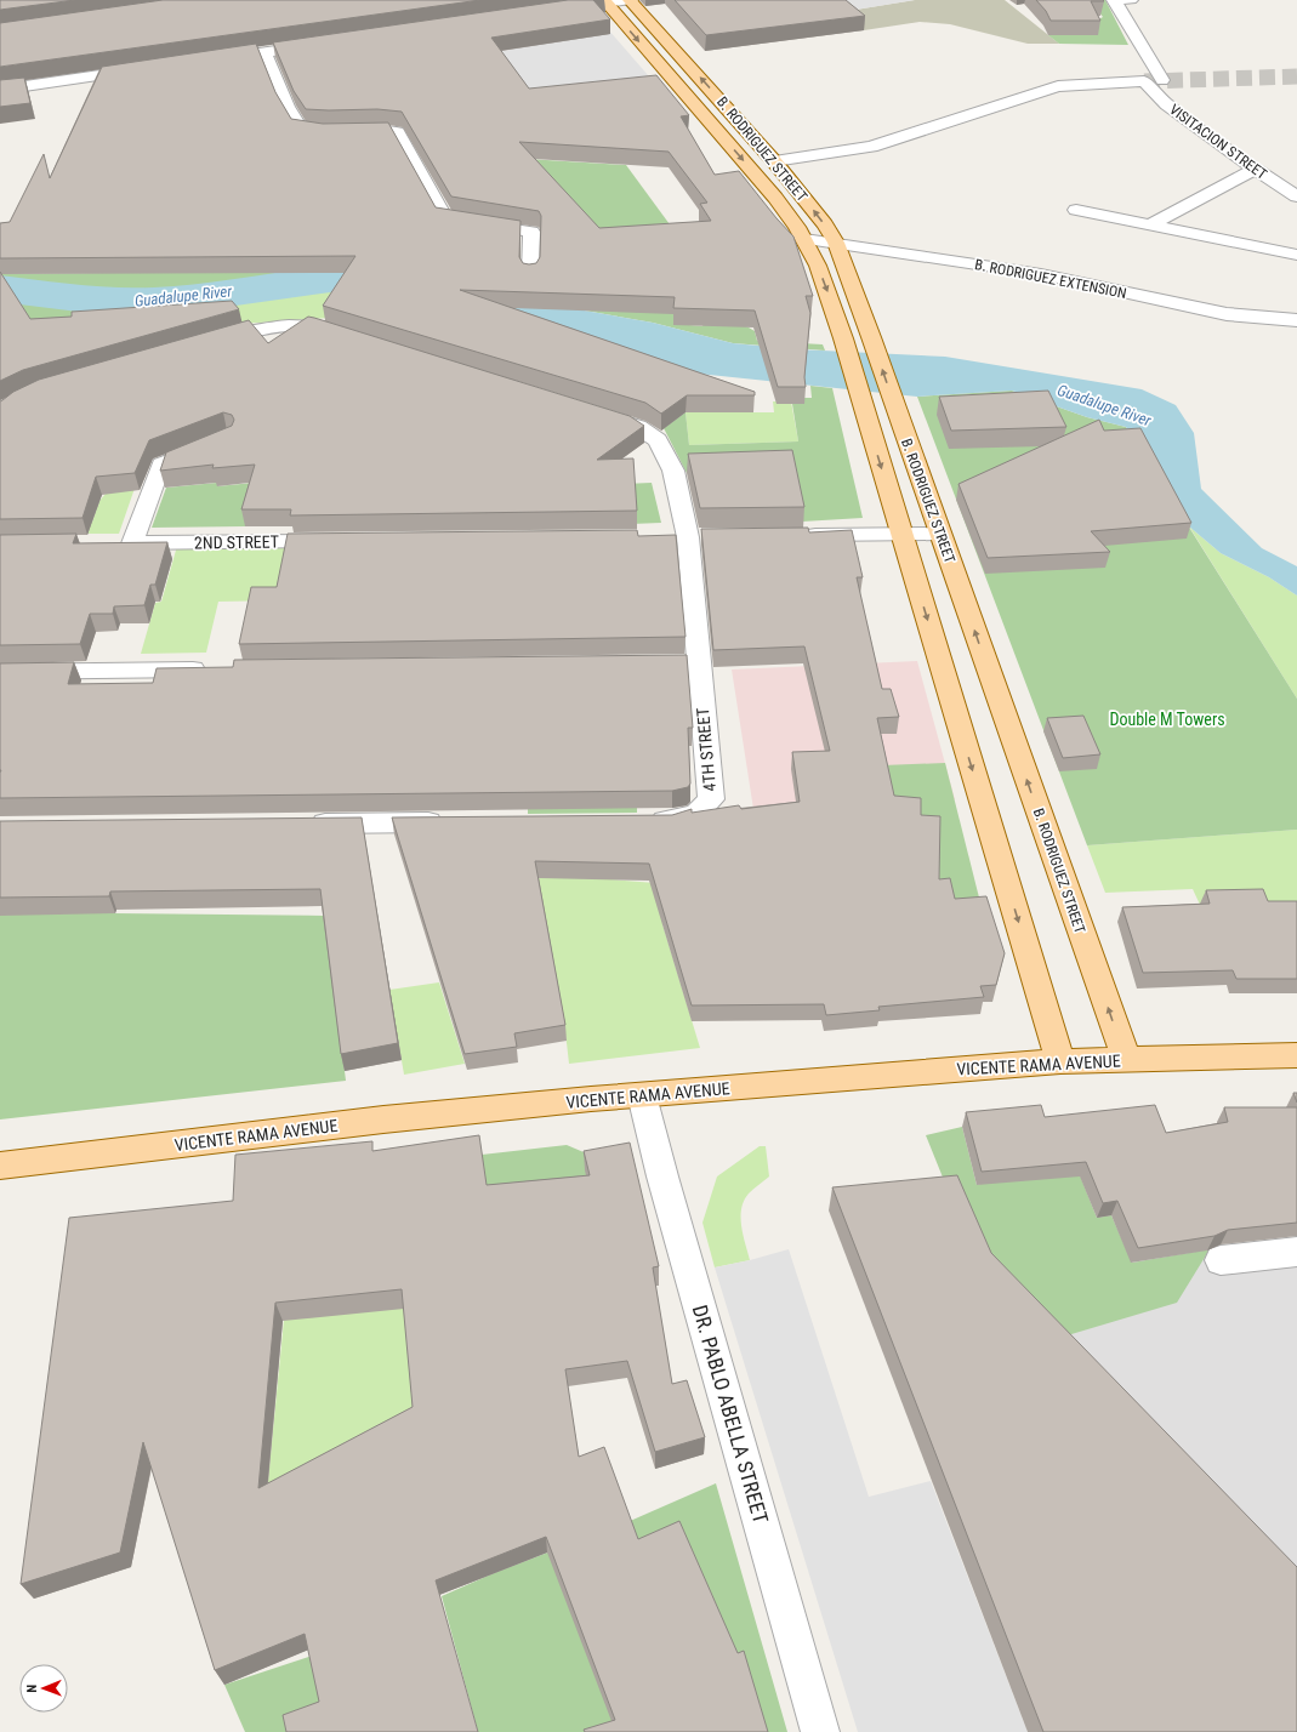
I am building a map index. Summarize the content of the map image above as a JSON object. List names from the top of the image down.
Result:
{
  "streets": {
    "main road": ["B. RODRIGUEZ STREET", "VICENTE RAMA AVENUE"],
    "street": [
      "VISITACION STREET",
      "B. RODRIGUEZ EXTENSION",
      "2ND STREET",
      "4TH STREET",
      "DR. PABLO ABELLA STREET"
    ]
  },
  "crossings": [
    ["VISITACION STREET", "B. RODRIGUEZ STREET"],
    ["B. RODRIGUEZ STREET", "B. RODRIGUEZ EXTENSION"],
    ["B. RODRIGUEZ STREET", "VICENTE RAMA AVENUE"],
    ["VICENTE RAMA AVENUE", "DR. PABLO ABELLA STREET"]
  ],
  "water": ["Guadalupe River"],
  "parks": ["Double M Towers"],
  "north": "left"
}
